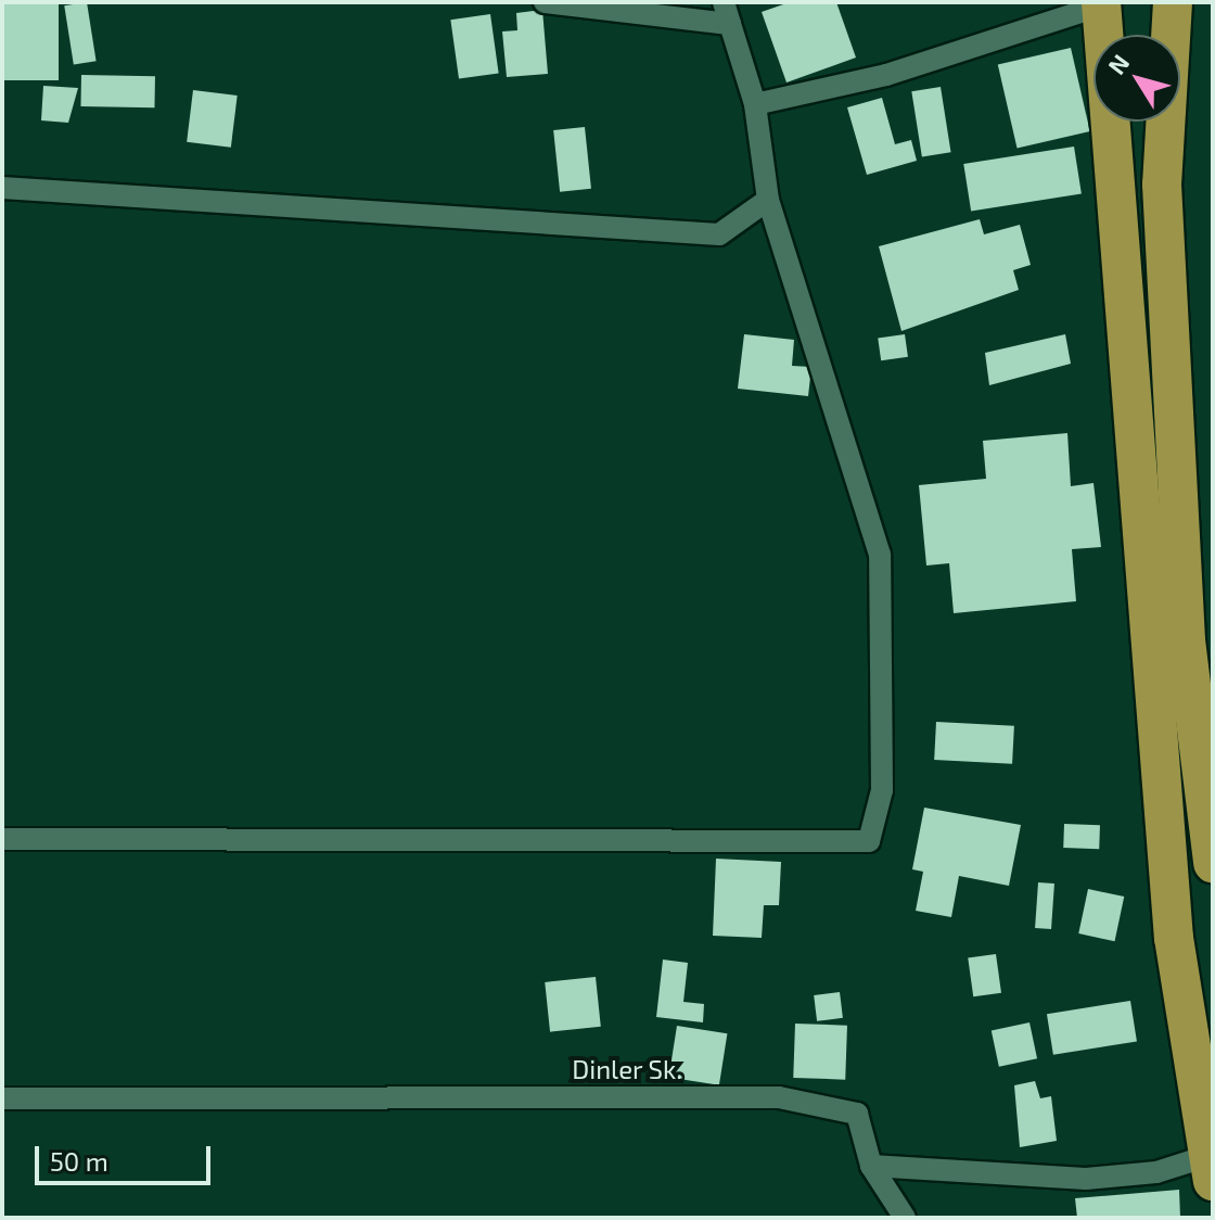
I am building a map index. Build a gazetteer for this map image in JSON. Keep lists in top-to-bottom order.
{
  "streets": {
    "street": ["Dinler Sk."]
  },
  "scale_bar": "50 m",
  "north": "top left"
}
